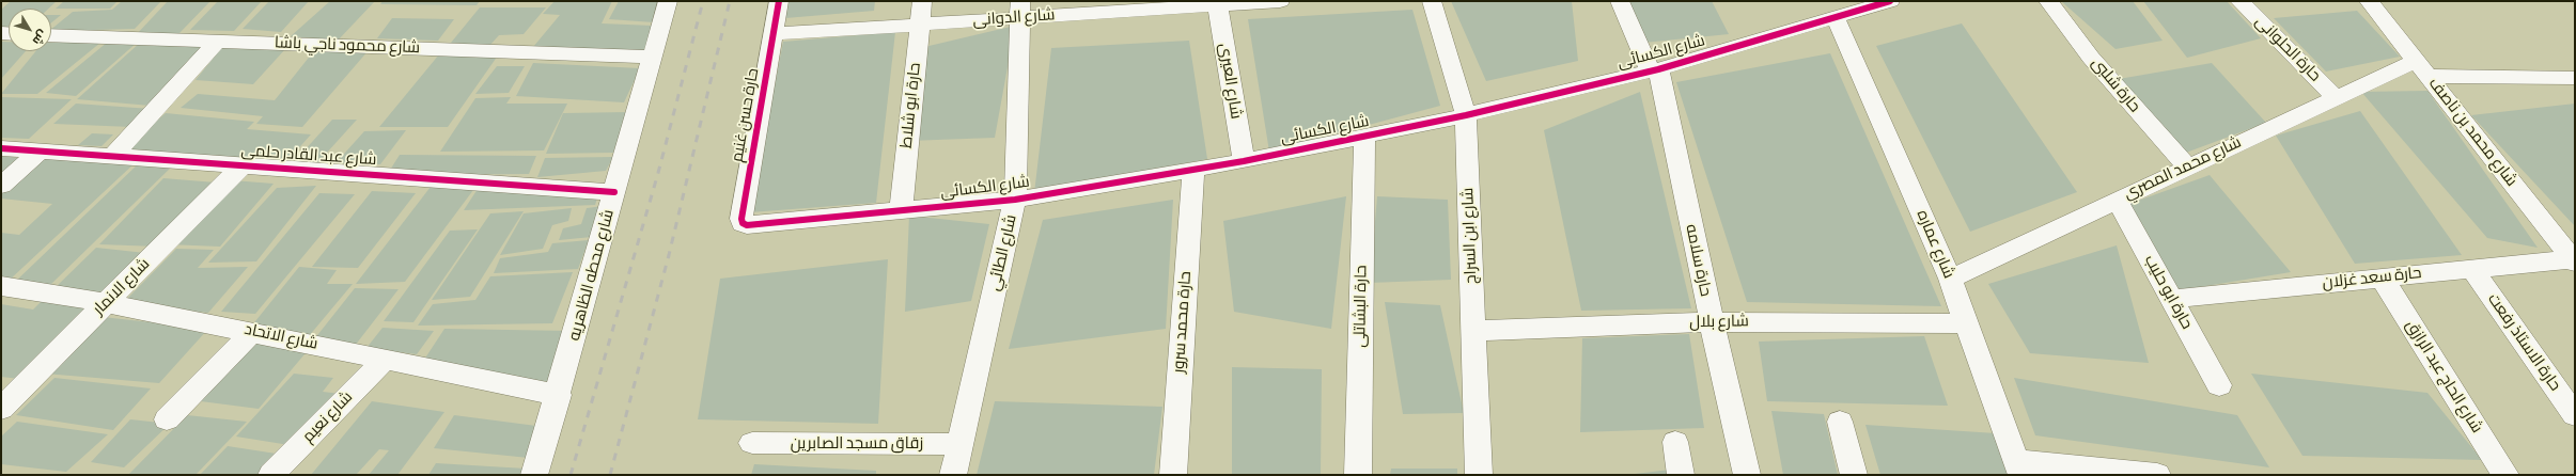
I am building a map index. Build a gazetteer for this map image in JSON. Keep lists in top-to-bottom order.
{
  "streets": {
    "street": [
      "شارع الدوانى",
      "شارع محمود ناجي باشا",
      "حارة الحلوانى",
      "شارع الكسائى",
      "شارع العيرى",
      "حارة شلبى",
      "حارة ابو شلاط",
      "حارة حسن غنيم",
      "شارع محمد بن ناصف",
      "شارع عبد القادر حلمى",
      "شارع محمد المصري",
      "شارع ابن السراج",
      "شارع عماره",
      "شارع الطائي",
      "حارة سلامه",
      "شارع محطه الظاهريه",
      "حارة سعد غزلان",
      "شارع الانمار",
      "حارة ابو حليب",
      "حارة البشاتلى",
      "حارة محمد سرور",
      "شارع بلال",
      "شارع الاتحاد",
      "حارة الاستاذ رفعت",
      "شارع الحاج عبد الرازق",
      "شارع نعيم",
      "زقاق مسجد الصابرين"
    ]
  },
  "crossings": [
    ["شارع الدوانى", "شارع العيرى"],
    ["شارع الدوانى", "حارة ابو شلاط"],
    ["شارع الدوانى", "حارة حسن غنيم"],
    ["شارع الدوانى", "شارع الطائي"],
    ["شارع محمود ناجي باشا", "شارع محطه الظاهريه"],
    ["حارة الحلوانى", "شارع محمد المصري"],
    ["شارع الكسائى", "شارع العيرى"],
    ["شارع الكسائى", "حارة ابو شلاط"],
    ["شارع الكسائى", "حارة حسن غنيم"],
    ["شارع الكسائى", "شارع ابن السراج"],
    ["شارع الكسائى", "شارع عماره"],
    ["شارع الكسائى", "شارع الطائي"],
    ["شارع الكسائى", "حارة سلامه"],
    ["شارع الكسائى", "حارة البشاتلى"],
    ["شارع الكسائى", "حارة محمد سرور"],
    ["حارة شلبى", "شارع محمد المصري"],
    ["شارع محمد بن ناصف", "شارع محمد المصري"],
    ["شارع محمد بن ناصف", "حارة سعد غزلان"],
    ["شارع عبد القادر حلمى", "شارع محطه الظاهريه"],
    ["شارع عبد القادر حلمى", "شارع الانمار"],
    ["شارع محمد المصري", "شارع عماره"],
    ["شارع محمد المصري", "حارة ابو حليب"],
    ["شارع ابن السراج", "شارع بلال"],
    ["شارع عماره", "شارع بلال"],
    ["شارع الطائي", "زقاق مسجد الصابرين"],
    ["حارة سلامه", "شارع بلال"],
    ["شارع محطه الظاهريه", "شارع الاتحاد"],
    ["حارة سعد غزلان", "حارة ابو حليب"],
    ["حارة سعد غزلان", "حارة الاستاذ رفعت"],
    ["حارة سعد غزلان", "شارع الحاج عبد الرازق"],
    ["شارع الانمار", "شارع الاتحاد"],
    ["شارع الاتحاد", "شارع نعيم"]
  ],
  "north": "bottom right"
}
